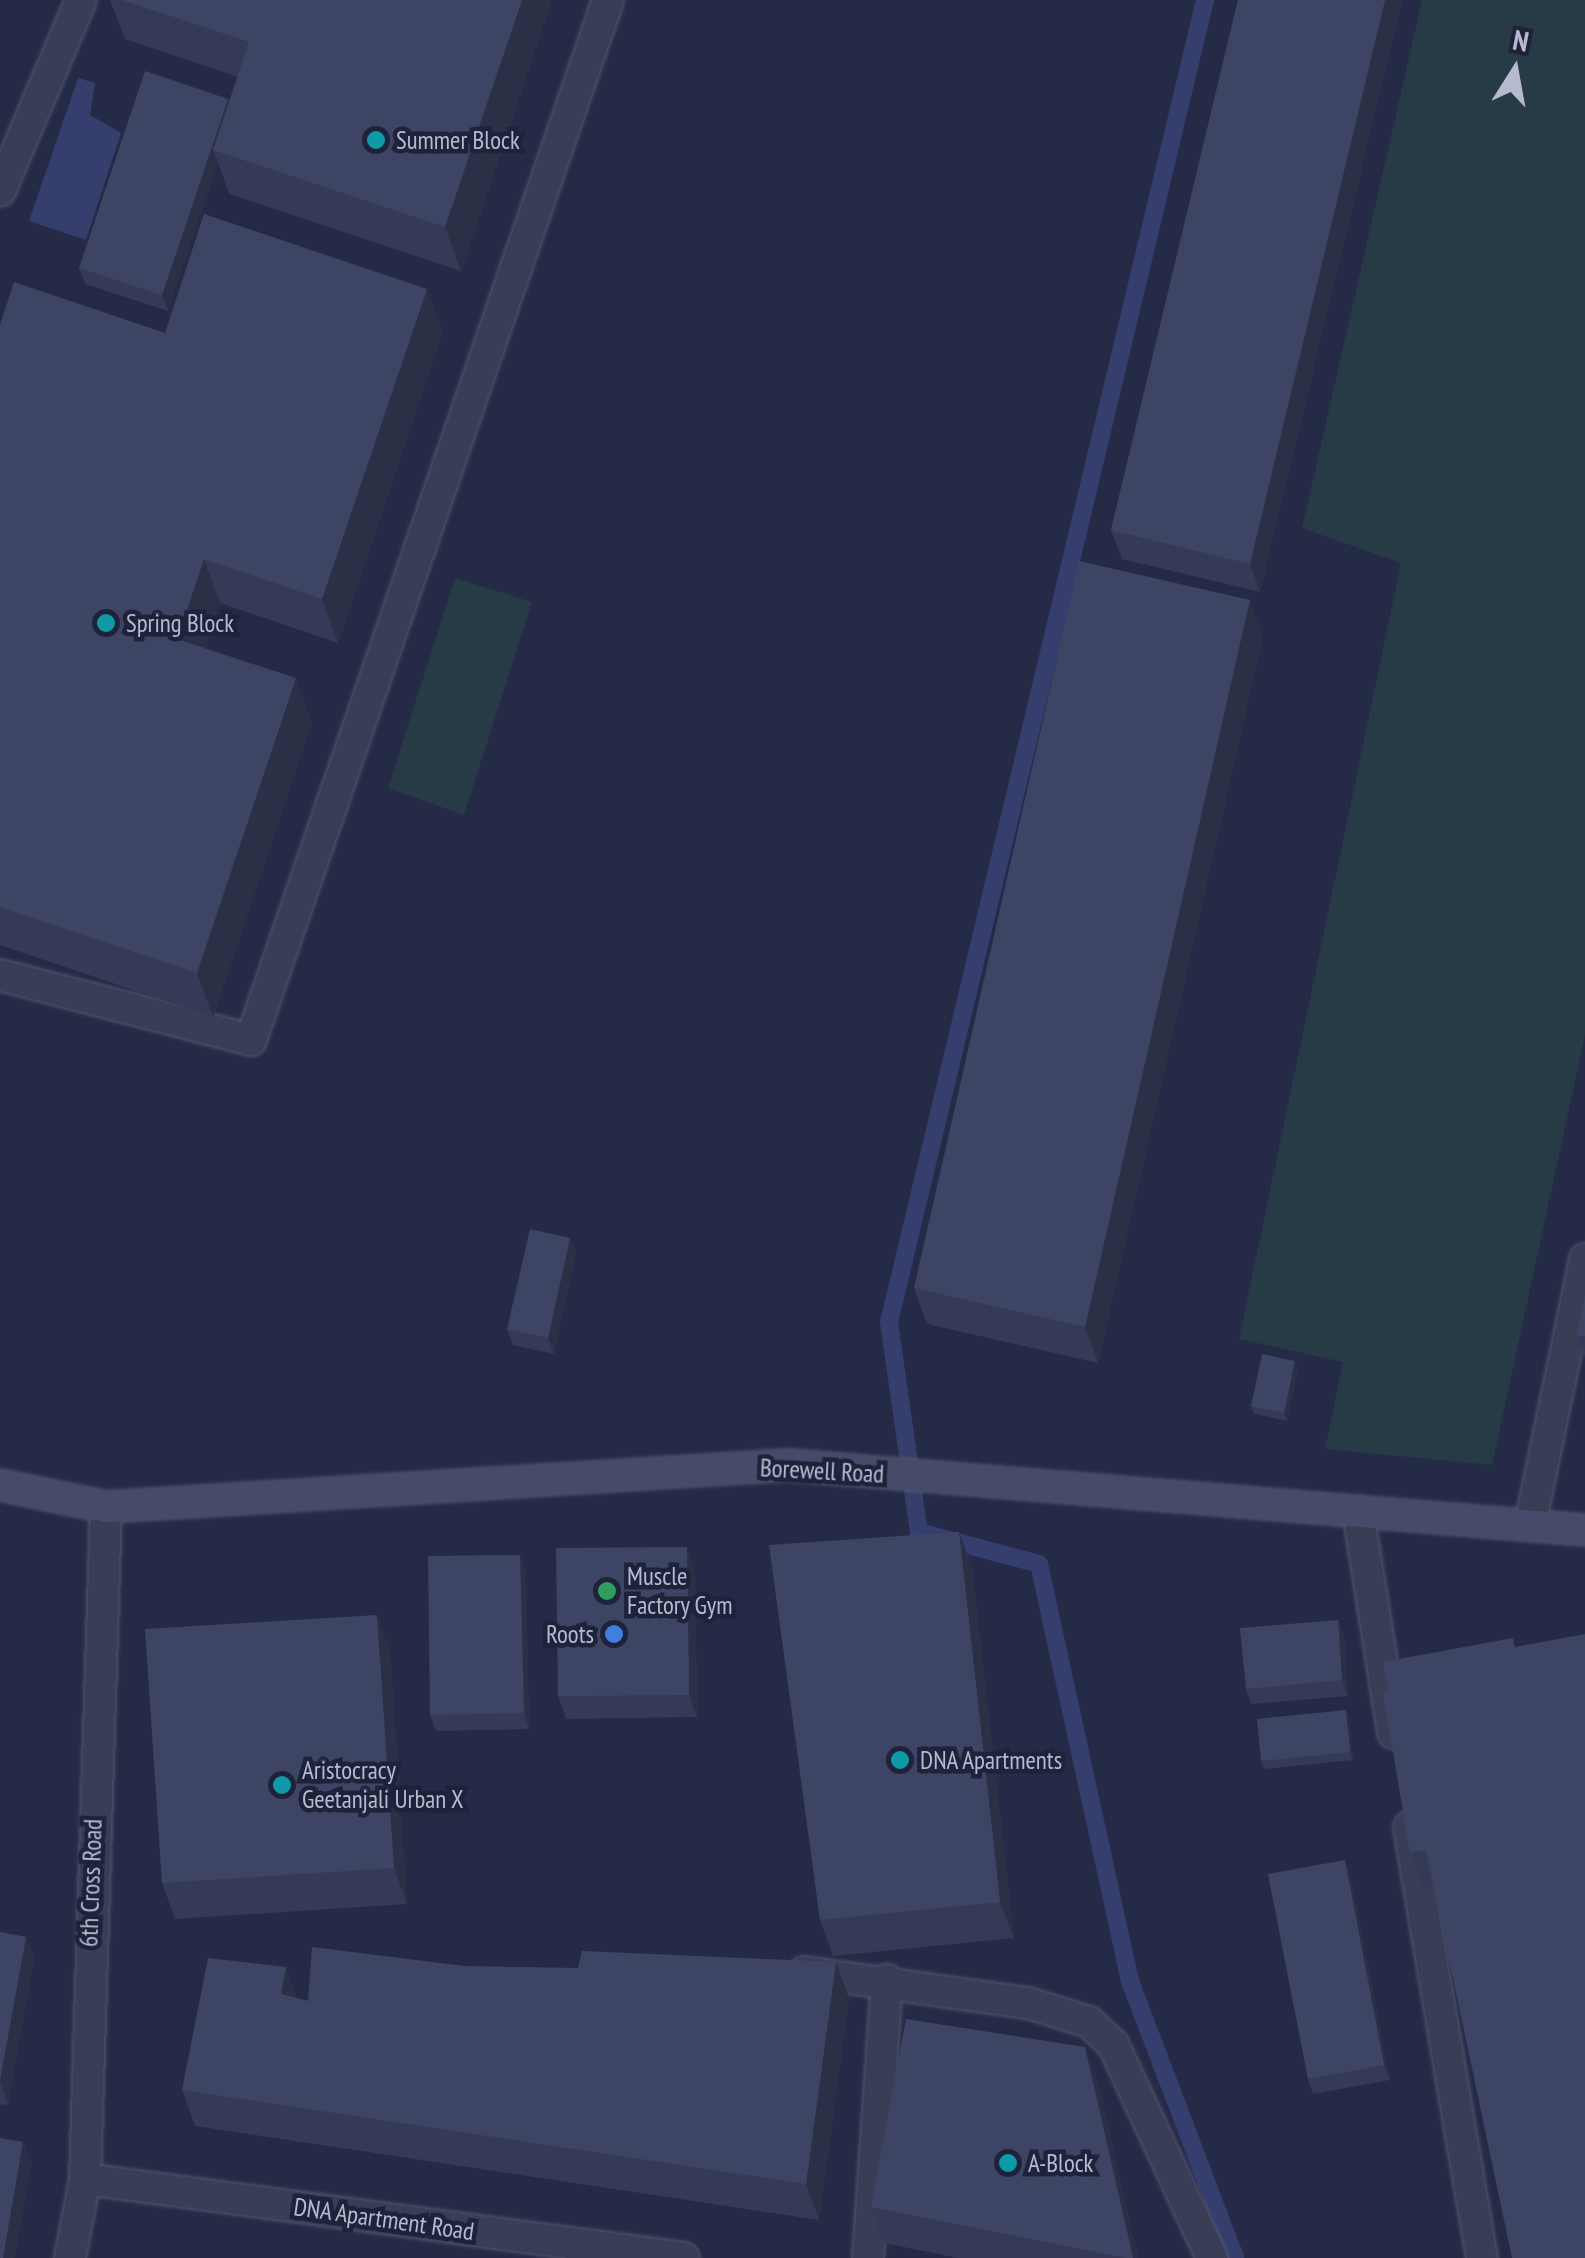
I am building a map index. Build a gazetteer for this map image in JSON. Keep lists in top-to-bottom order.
{
  "streets": {
    "street": ["Borewell Road", "6th Cross Road", "DNA Apartment Road"]
  },
  "crossings": [
    ["Borewell Road", "6th Cross Road"],
    ["6th Cross Road", "DNA Apartment Road"]
  ],
  "places": [
    "Summer Block",
    "Spring Block",
    "Muscle Factory Gym",
    "Roots",
    "DNA Apartments",
    "Aristocracy Geetanjali Urban X",
    "A-Block"
  ],
  "north": "top"
}
